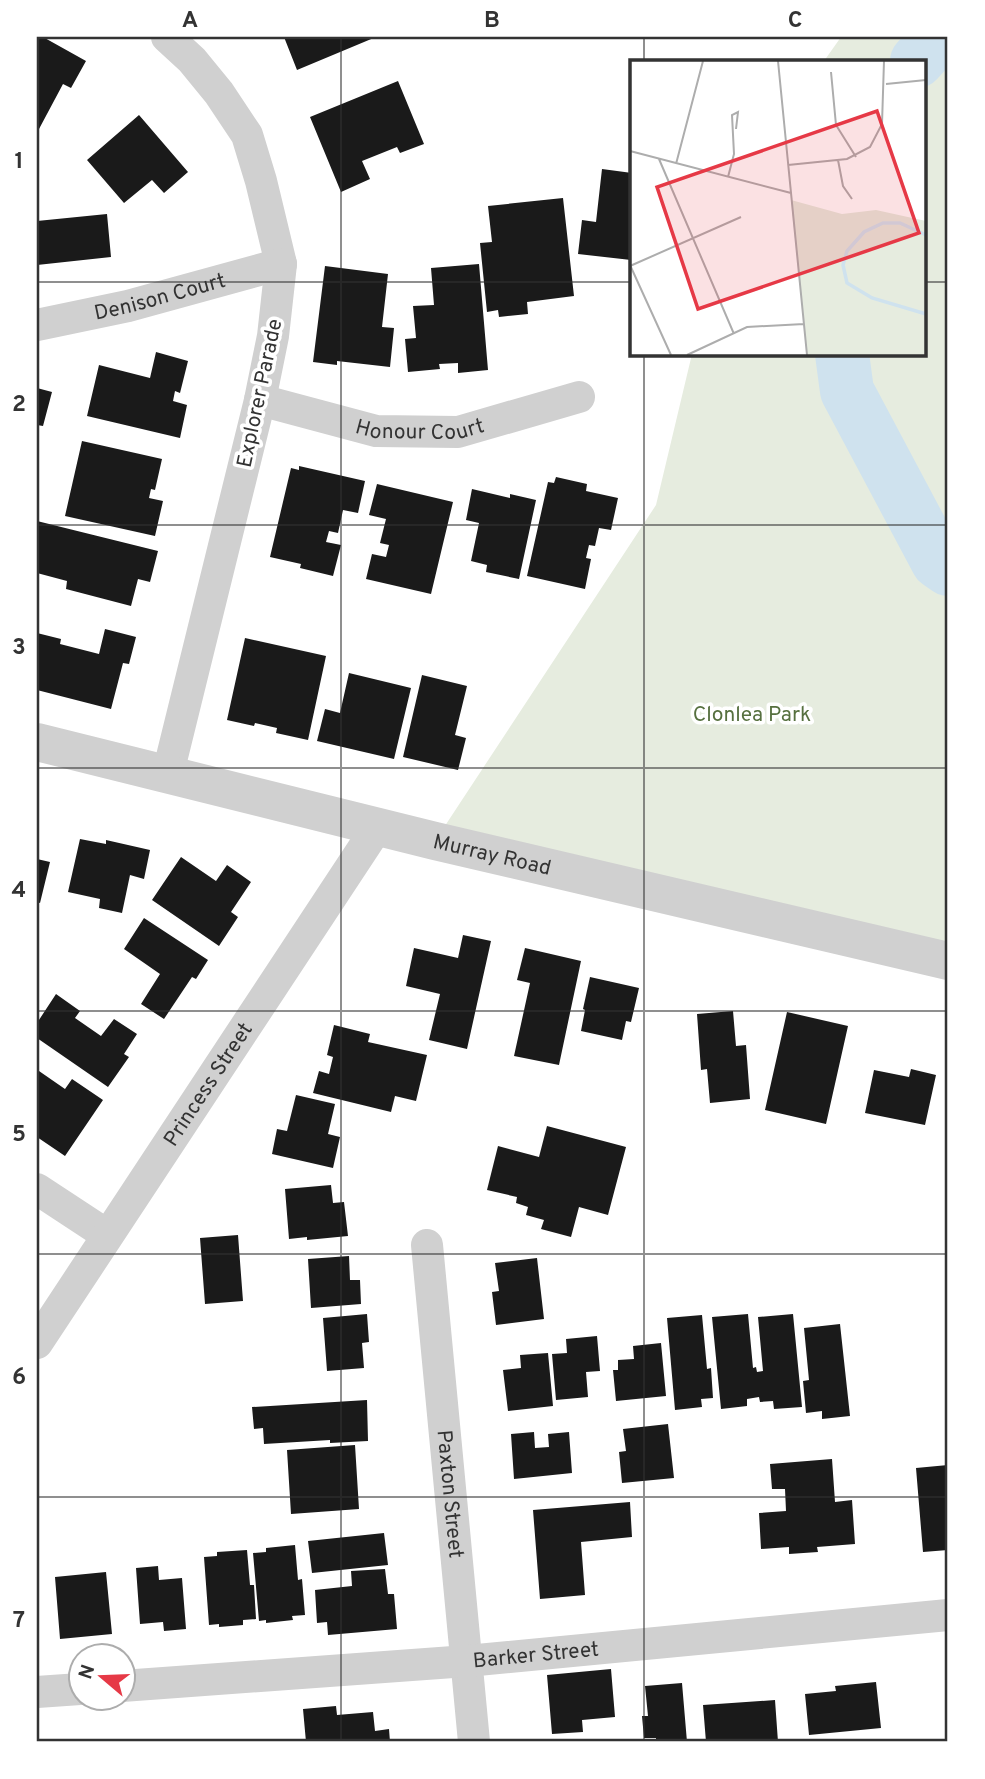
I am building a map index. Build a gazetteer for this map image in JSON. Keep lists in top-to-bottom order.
{
  "streets": {
    "street": [
      "Denison Court",
      "Explorer Parade",
      "Honour Court",
      "Murray Road",
      "Princess Street",
      "Paxton Street",
      "Barker Street"
    ]
  },
  "crossings": [
    ["Denison Court", "Explorer Parade"],
    ["Explorer Parade", "Honour Court"],
    ["Explorer Parade", "Murray Road"],
    ["Murray Road", "Princess Street"],
    ["Paxton Street", "Barker Street"]
  ],
  "parks": ["Clonlea Park"],
  "north": "left",
  "grid": {
    "columns": ["A", "B", "C"],
    "rows": [
      "1",
      "2",
      "3",
      "4",
      "5",
      "6",
      "7"
    ]
  }
}
